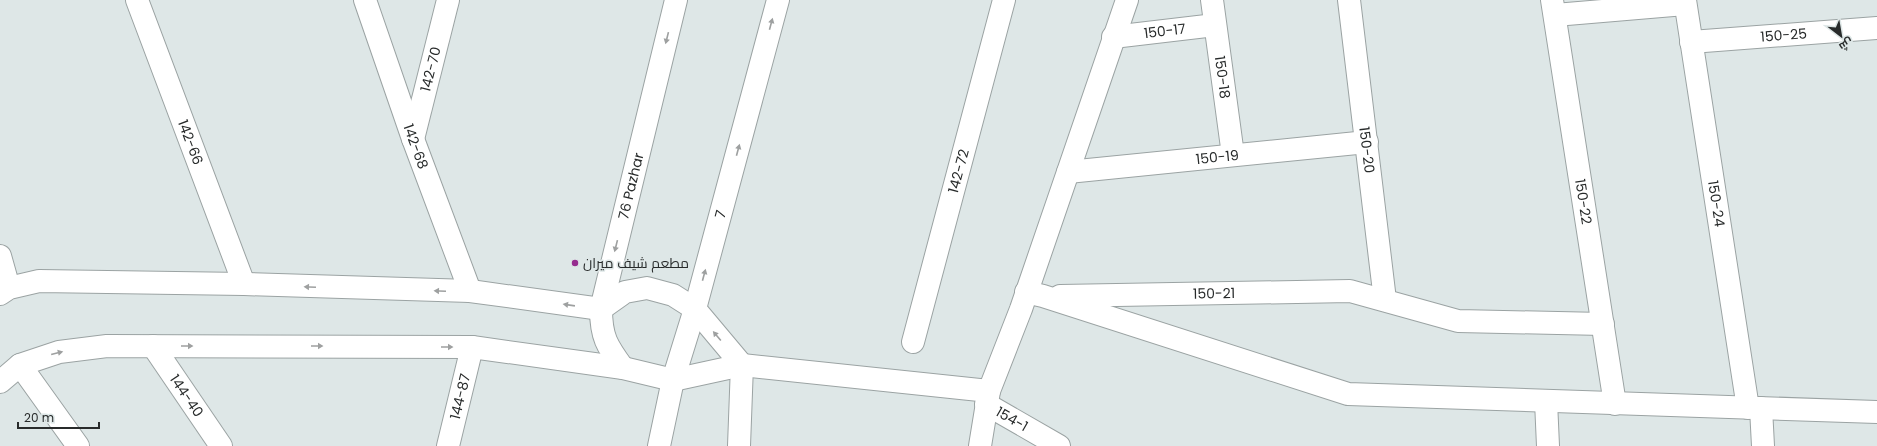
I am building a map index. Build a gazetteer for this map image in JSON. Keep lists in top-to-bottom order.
{
  "streets": {
    "street": [
      "150-17",
      "150-25",
      "142-70",
      "150-18",
      "142-66",
      "142-68",
      "150-20",
      "150-19",
      "142-72",
      "76 Pazhar",
      "150-22",
      "150-24",
      "7",
      "150-21",
      "144-40",
      "144-87",
      "154-1"
    ]
  },
  "crossings": [
    ["150-17", "150-18"],
    ["150-25", "150-24"],
    ["142-70", "142-68"],
    ["150-18", "150-19"],
    ["150-20", "150-19"],
    ["150-20", "150-21"],
    ["76 Pazhar", "7"],
    ["150-22", "150-21"]
  ],
  "one_way": ["76 Pazhar", "7"],
  "places": ["مطعم شيف ميران"],
  "scale_bar": "20 m",
  "north": "bottom right"
}
